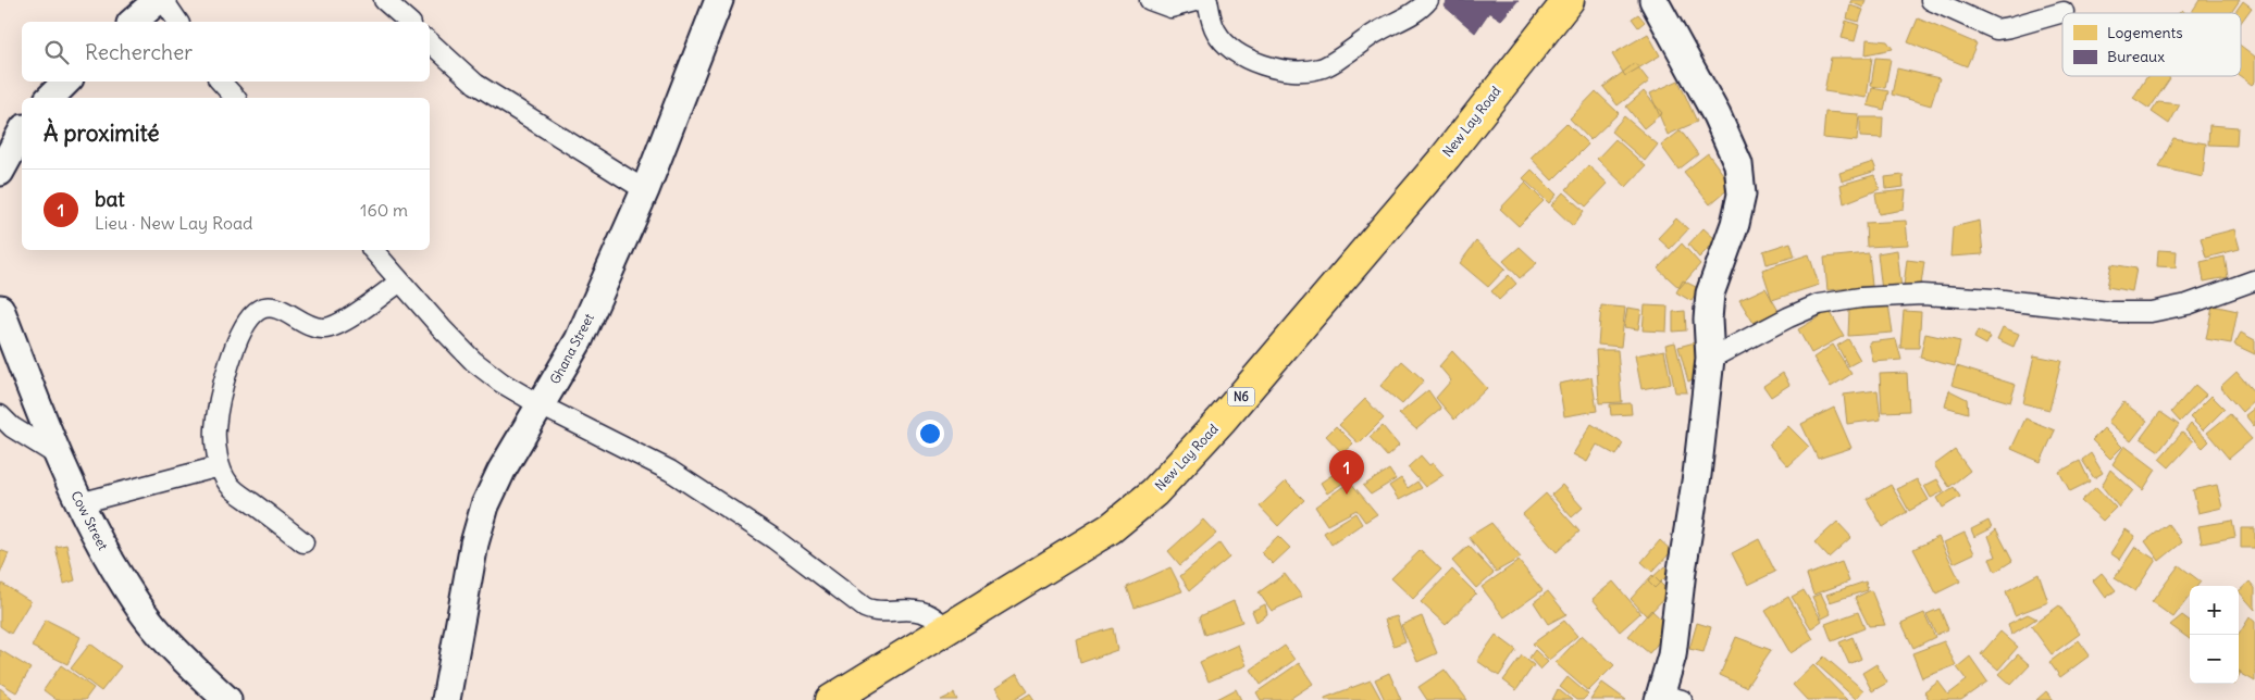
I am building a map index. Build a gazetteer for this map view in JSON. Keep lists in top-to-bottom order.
{
  "streets": {
    "highway": ["New Lay Road", "N6"],
    "street": ["Ghana Street", "Cow Street"]
  },
  "legend": ["Logements", "Bureaux"],
  "page": {
    "search": "Rechercher",
    "heading": "À proximité",
    "list": [
      {
        "mark": "1",
        "name": "bat",
        "note": "Lieu · New Lay Road",
        "value": "160 m"
      }
    ],
    "pins": "1",
    "map_buttons": ["+", "−"]
  }
}
